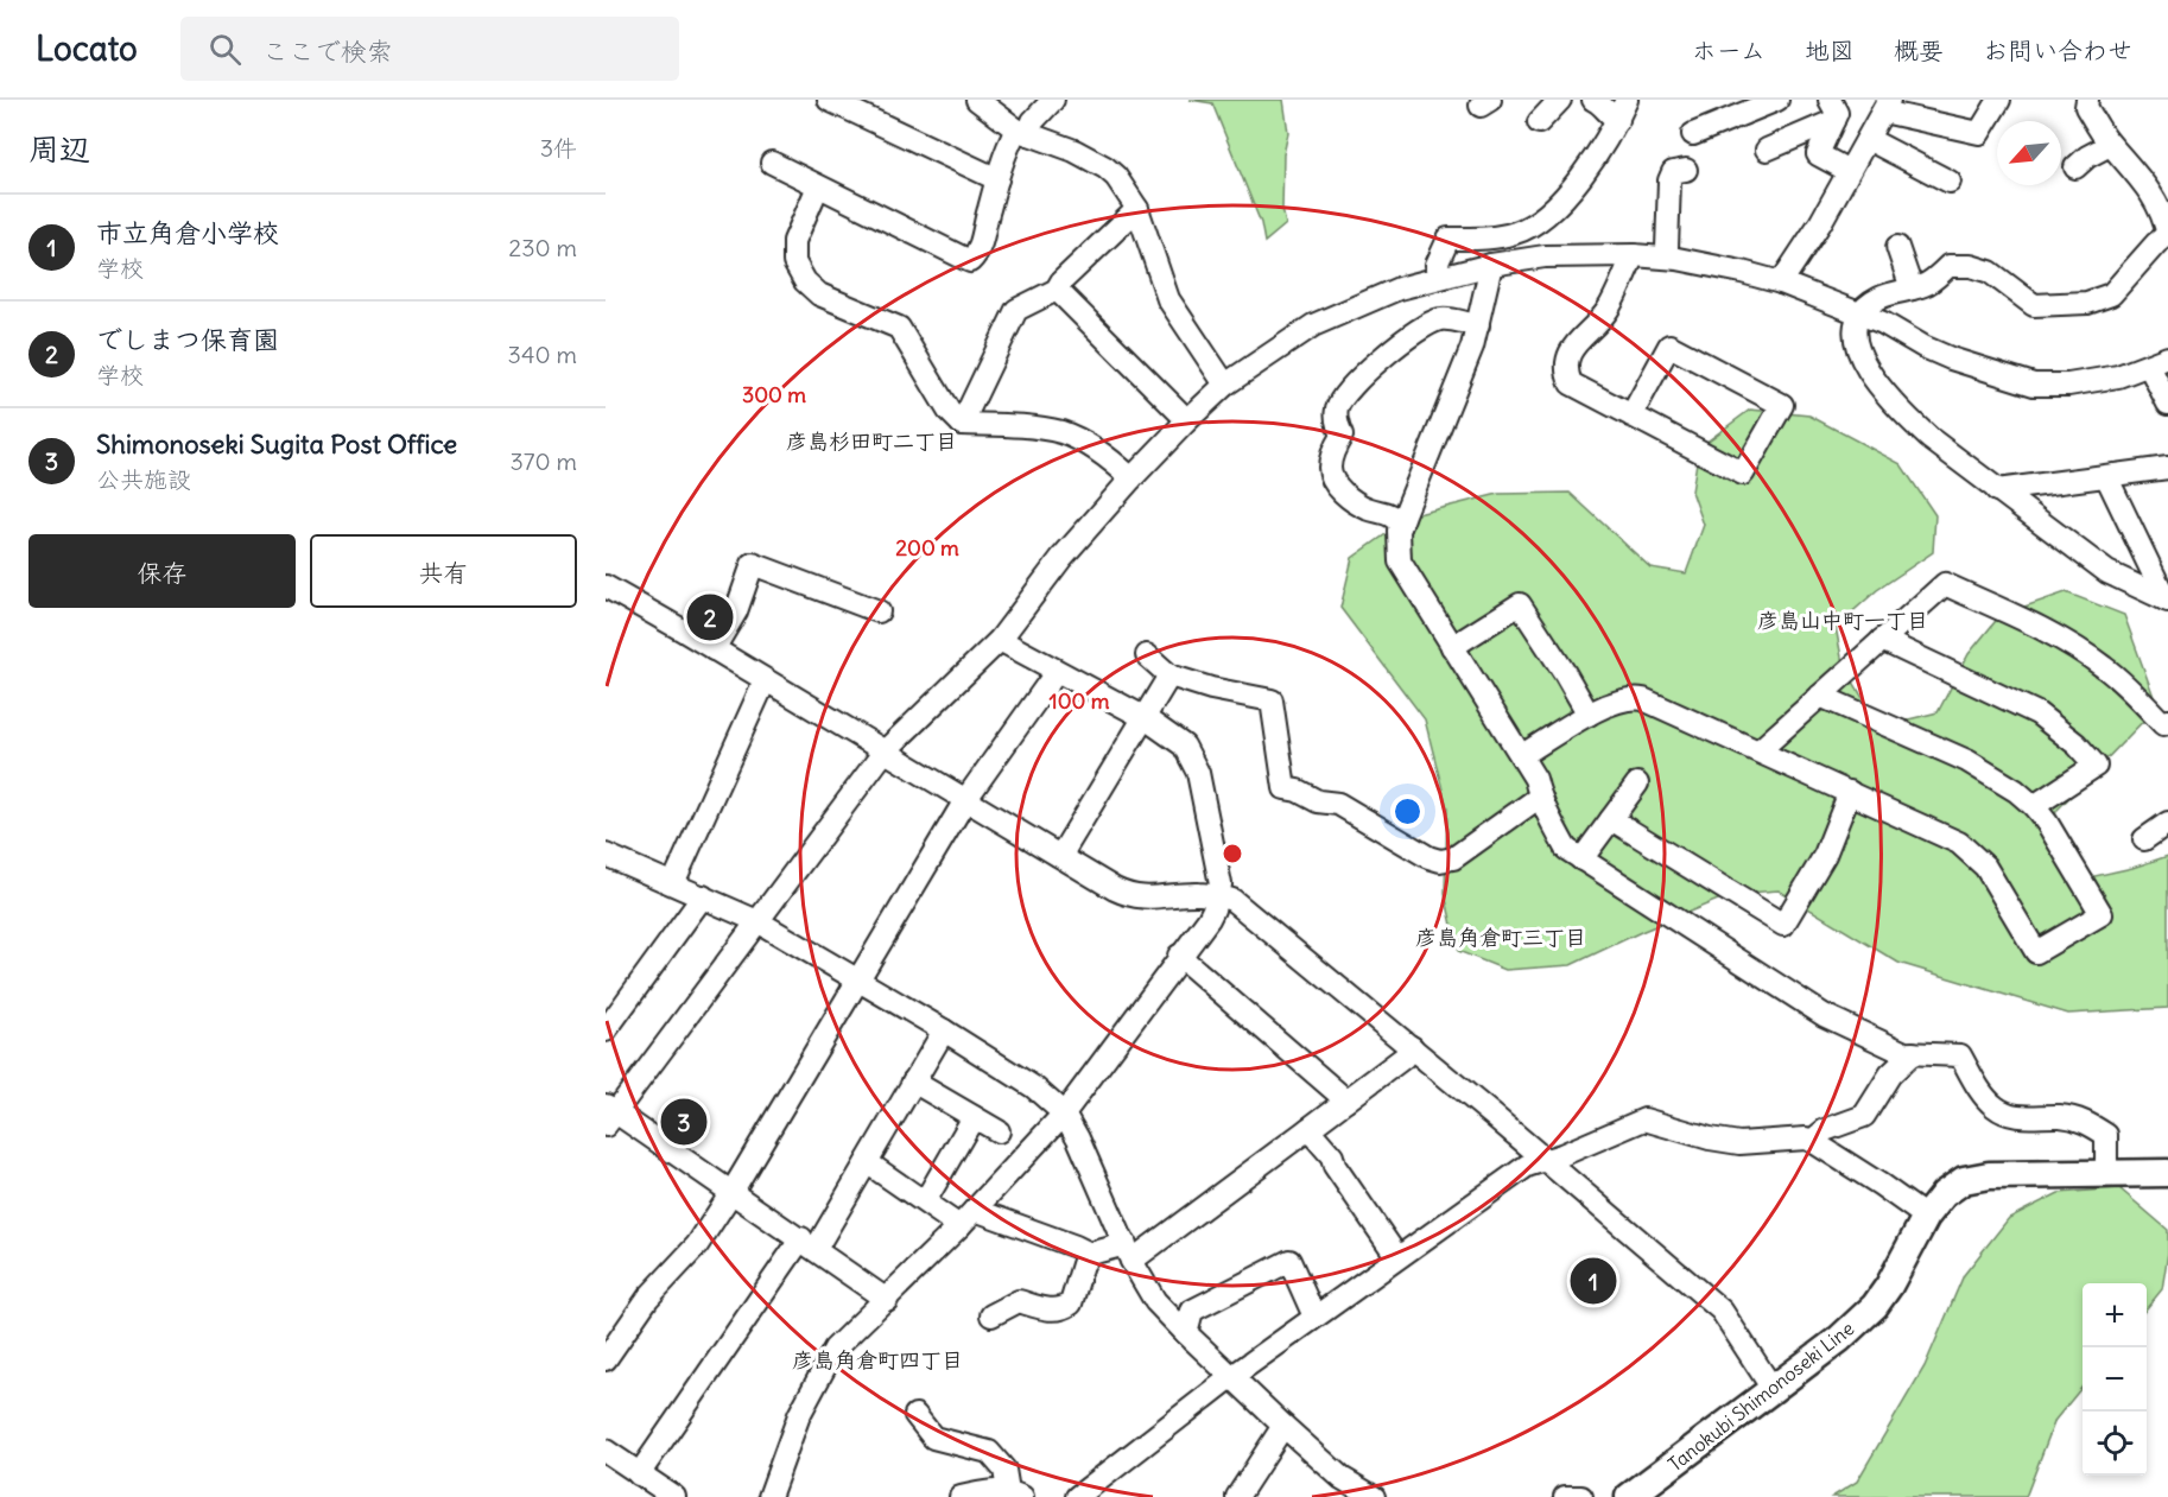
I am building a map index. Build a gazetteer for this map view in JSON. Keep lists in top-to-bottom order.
{
  "streets": {
    "main road": ["Tanokubi Shimonoseki Line"]
  },
  "districts": [
    "彦島杉田町二丁目",
    "彦島山中町一丁目",
    "彦島角倉町三丁目",
    "彦島角倉町四丁目"
  ],
  "north": "bottom left",
  "page": {
    "header": "Locato",
    "search": "ここで検索",
    "nav": [
      "ホーム",
      "地図",
      "概要",
      "お問い合わせ"
    ],
    "heading": ["周辺", "3件"],
    "list": [
      {
        "mark": "1",
        "name": "市立角倉小学校",
        "note": "学校",
        "value": "230 m"
      },
      {
        "mark": "2",
        "name": "でしまつ保育園",
        "note": "学校",
        "value": "340 m"
      },
      {
        "mark": "3",
        "name": "Shimonoseki Sugita Post Office",
        "note": "公共施設",
        "value": "370 m"
      }
    ],
    "buttons": ["保存", "共有"],
    "pins": ["2", "3", "1"],
    "map_buttons": ["+", "−"]
  },
  "rings": ["300 m", "200 m", "100 m"]
}
